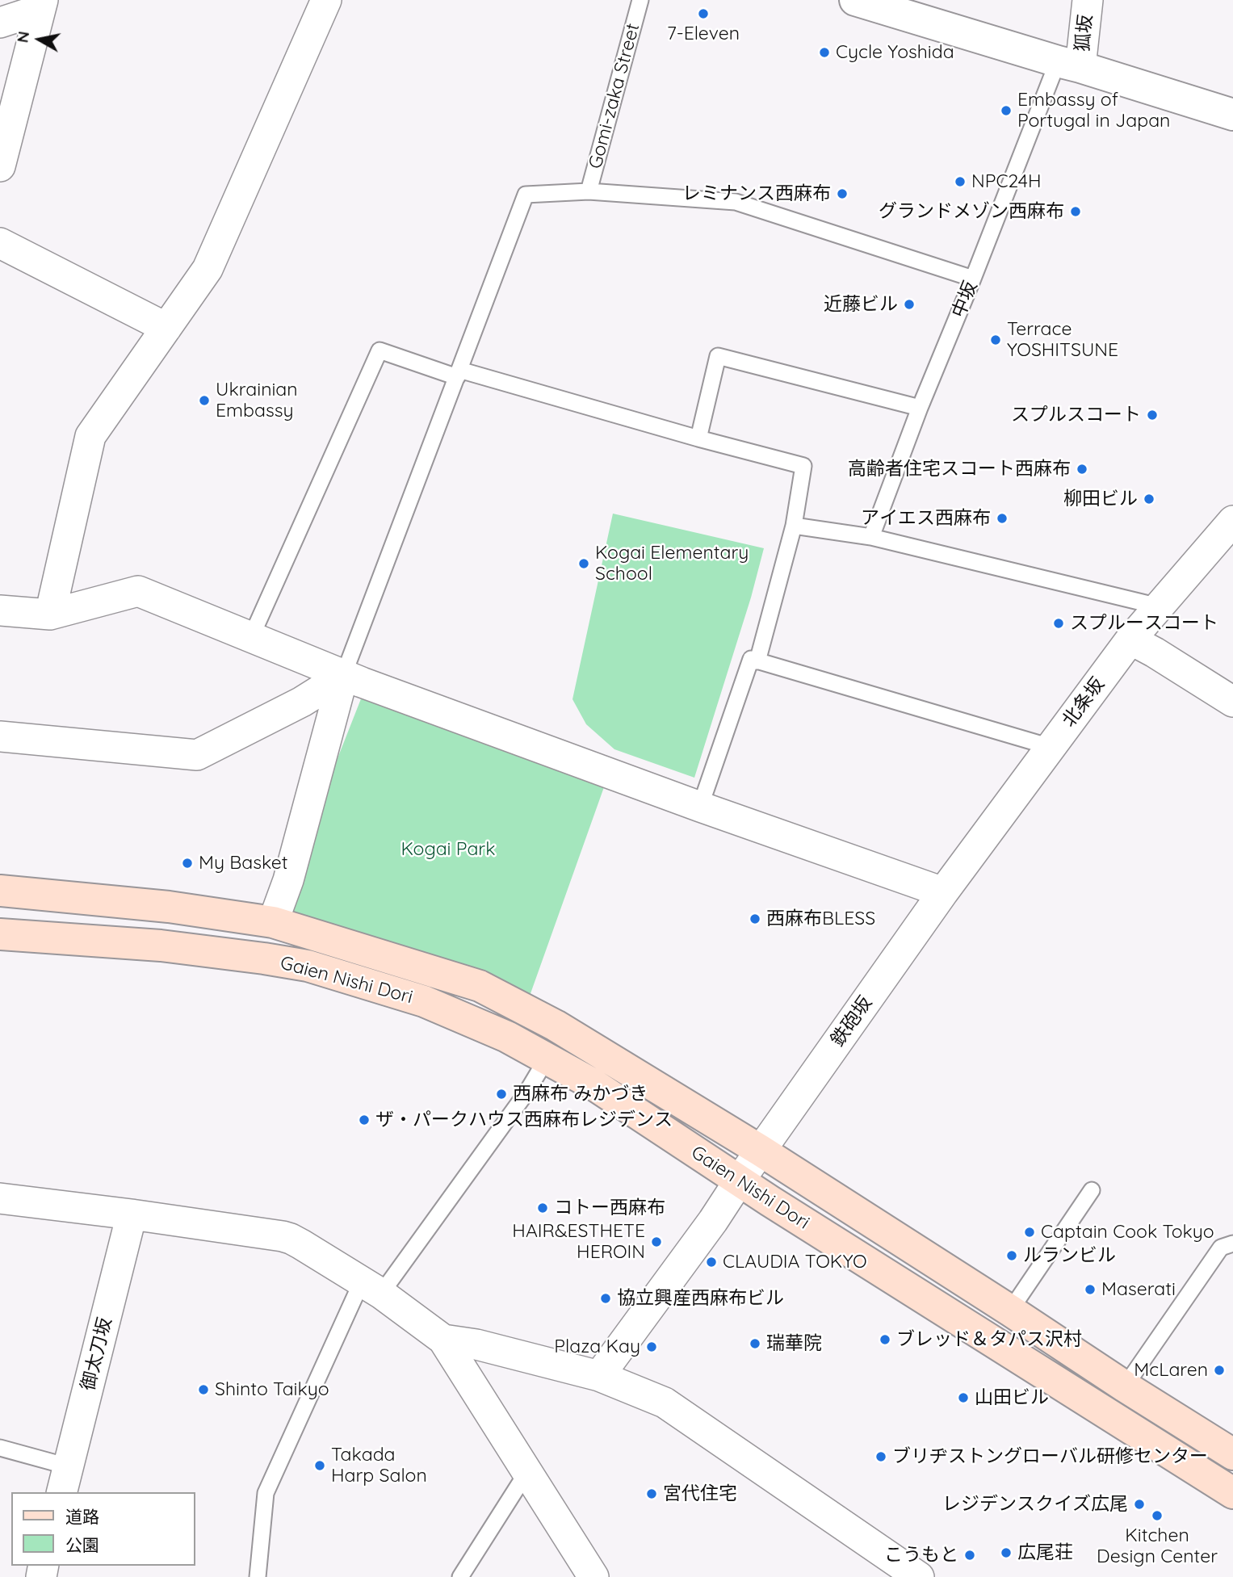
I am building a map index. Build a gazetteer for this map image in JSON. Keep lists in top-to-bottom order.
{
  "streets": {
    "main road": ["Gaien Nishi Dori"],
    "street": [
      "狐坂",
      "北条坂",
      "鉄砲坂",
      "御太刀坂"
    ],
    "lane": ["Gomi-zaka Street", "中坂"]
  },
  "crossings": [
    ["狐坂", "中坂"],
    ["北条坂", "鉄砲坂"],
    ["Gaien Nishi Dori", "鉄砲坂"]
  ],
  "parks": ["Kogai Park"],
  "places": [
    "7-Eleven",
    "Cycle Yoshida",
    "Embassy of Portugal in Japan",
    "NPC24H",
    "レミナンス西麻布",
    "グランドメゾン西麻布",
    "近藤ビル",
    "Terrace YOSHITSUNE",
    "Ukrainian Embassy",
    "スプルスコート",
    "高齢者住宅スコート西麻布",
    "柳田ビル",
    "アイエス西麻布",
    "Kogai Elementary School",
    "スプルースコート",
    "My Basket",
    "西麻布BLESS",
    "西麻布 みかづき",
    "ザ・パークハウス西麻布レジデンス",
    "コトー西麻布",
    "Captain Cook Tokyo",
    "HAIR&ESTHETE HEROIN",
    "ルランビル",
    "CLAUDIA TOKYO",
    "Maserati",
    "協立興産西麻布ビル",
    "ブレッド＆タパス沢村",
    "瑞華院",
    "Plaza Kay",
    "McLaren",
    "Shinto Taikyo",
    "山田ビル",
    "ブリヂストングローバル研修センター",
    "Takada Harp Salon",
    "宮代住宅",
    "レジデンスクイズ広尾",
    "Kitchen Design Center",
    "広尾荘",
    "こうもと"
  ],
  "legend": ["道路", "公園"],
  "north": "left"
}
